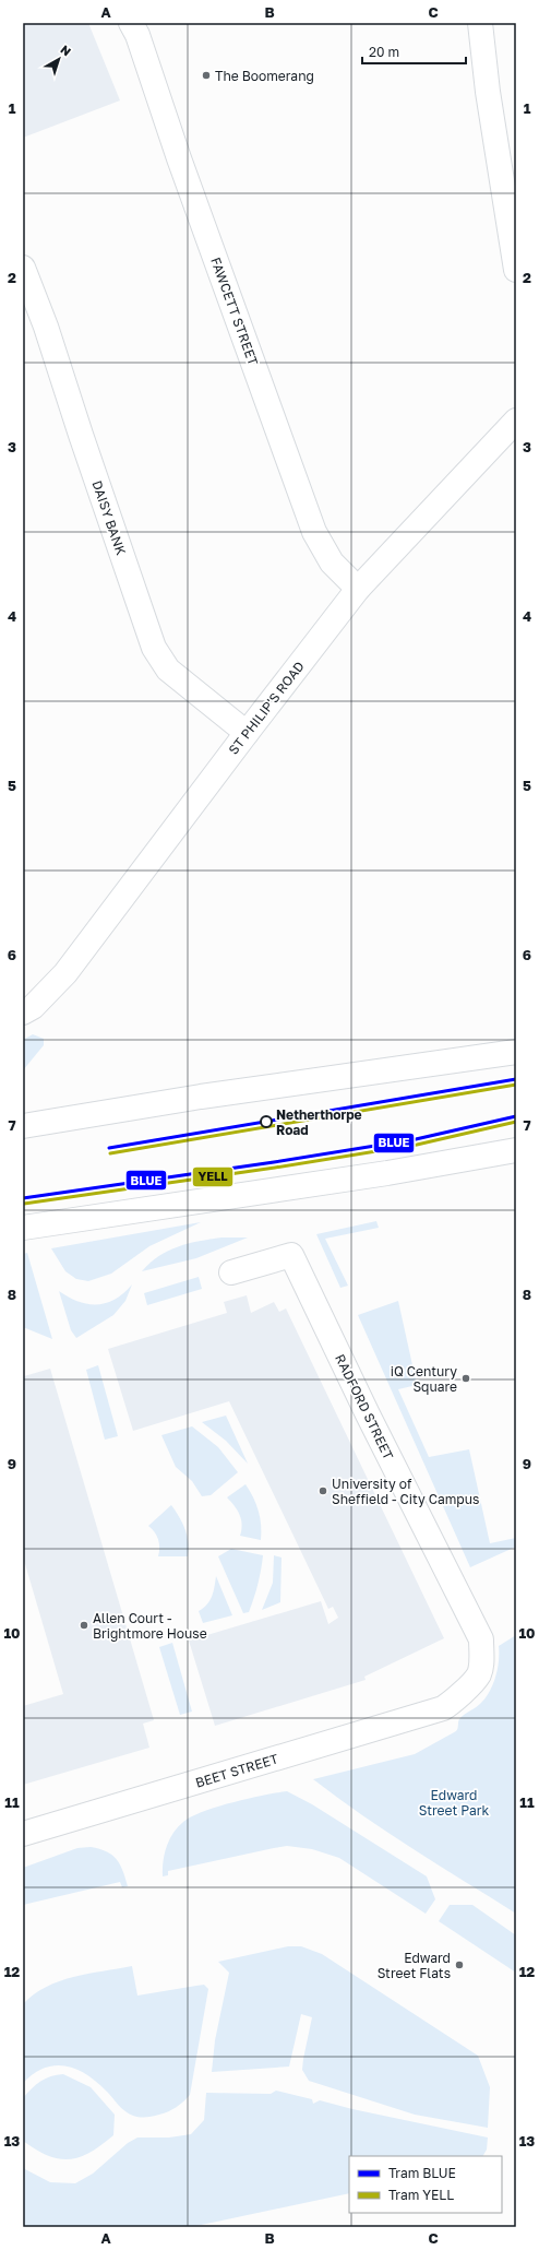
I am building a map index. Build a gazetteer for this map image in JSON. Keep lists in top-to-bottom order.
{
  "streets": {
    "main road": [
      "FAWCETT STREET",
      "DAISY BANK",
      "ST PHILIP'S ROAD",
      "RADFORD STREET",
      "BEET STREET"
    ]
  },
  "crossings": [
    ["FAWCETT STREET", "ST PHILIP'S ROAD"],
    ["DAISY BANK", "ST PHILIP'S ROAD"],
    ["RADFORD STREET", "BEET STREET"]
  ],
  "parks": ["Edward Street Park"],
  "places": [
    "The Boomerang",
    "Netherthorpe Road",
    "iQ Century Square",
    "University of Sheffield - City Campus",
    "Allen Court - Brightmore House",
    "Edward Street Flats"
  ],
  "lines": ["tram line BLUE", "tram line YELL"],
  "legend": ["Tram BLUE", "Tram YELL"],
  "scale_bar": "20 m",
  "north": "top right",
  "grid": {
    "columns": ["A", "B", "C"],
    "rows": [
      "1",
      "2",
      "3",
      "4",
      "5",
      "6",
      "7",
      "8",
      "9",
      "10",
      "11",
      "12",
      "13"
    ]
  }
}
